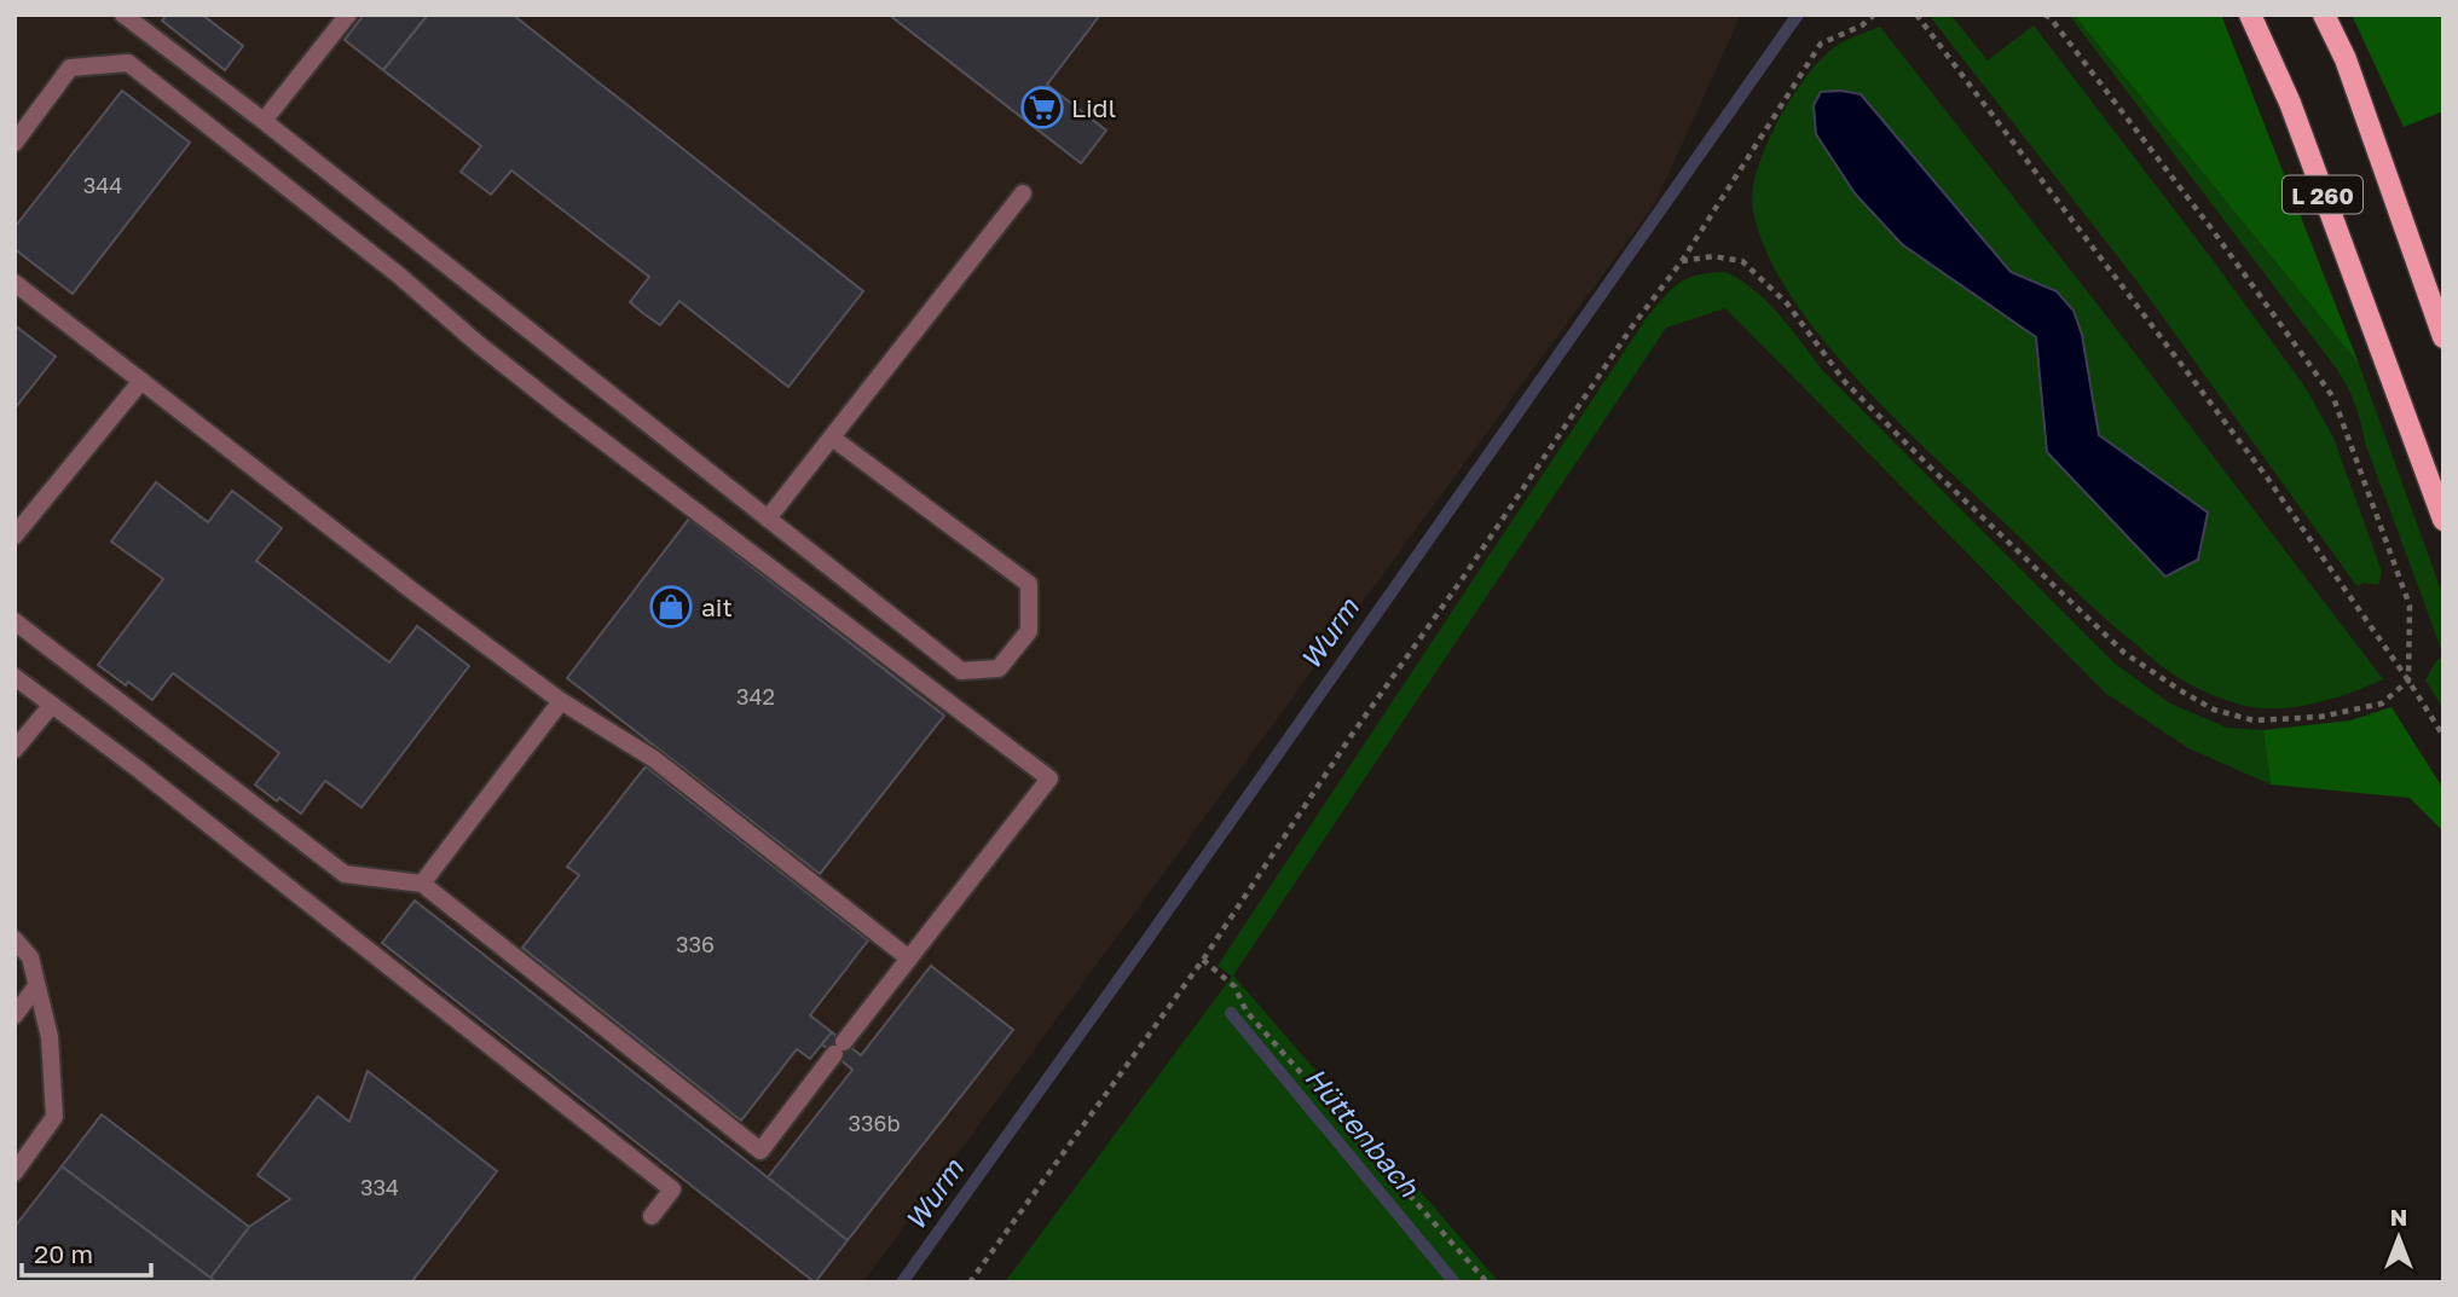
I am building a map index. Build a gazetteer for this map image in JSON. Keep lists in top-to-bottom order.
{
  "streets": {
    "main road": ["L 260"]
  },
  "water": ["Wurm", "Hüttenbach"],
  "places": {
    "supermarket": ["Lidl"],
    "shop": ["ait"]
  },
  "house_numbers": [
    "344",
    "342",
    "336",
    "336b",
    "334"
  ],
  "scale_bar": "20 m",
  "north": "top"
}
